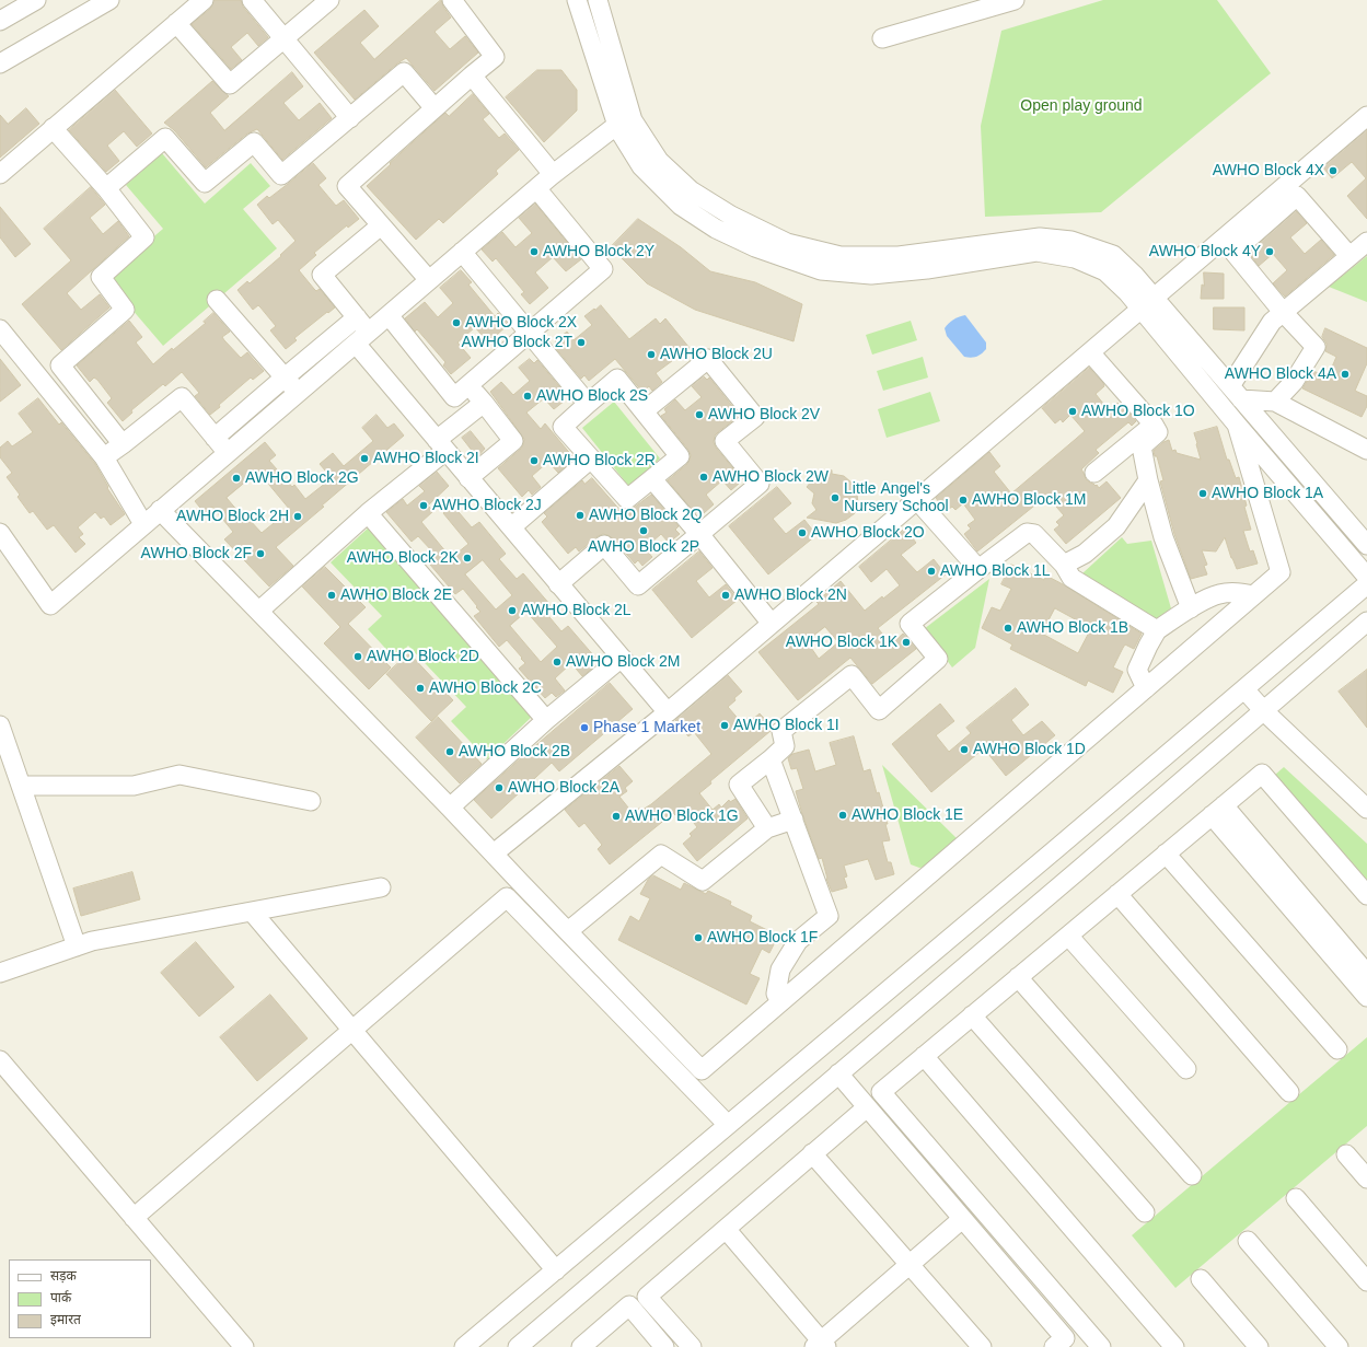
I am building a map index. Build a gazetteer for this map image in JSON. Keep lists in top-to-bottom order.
{
  "parks": ["Open play ground"],
  "places": [
    "AWHO Block 4X",
    "AWHO Block 2Y",
    "AWHO Block 4Y",
    "AWHO Block 2X",
    "AWHO Block 2T",
    "AWHO Block 2U",
    "AWHO Block 4A",
    "AWHO Block 2S",
    "AWHO Block 1O",
    "AWHO Block 2V",
    "AWHO Block 2I",
    "AWHO Block 2R",
    "AWHO Block 2W",
    "AWHO Block 2G",
    "AWHO Block 1A",
    "Little Angel's Nursery School",
    "AWHO Block 1M",
    "AWHO Block 2J",
    "AWHO Block 2Q",
    "AWHO Block 2H",
    "AWHO Block 2P",
    "AWHO Block 2O",
    "AWHO Block 2F",
    "AWHO Block 2K",
    "AWHO Block 1L",
    "AWHO Block 2E",
    "AWHO Block 2N",
    "AWHO Block 2L",
    "AWHO Block 1B",
    "AWHO Block 1K",
    "AWHO Block 2D",
    "AWHO Block 2M",
    "AWHO Block 2C",
    "AWHO Block 1I",
    "Phase 1 Market",
    "AWHO Block 1D",
    "AWHO Block 2B",
    "AWHO Block 2A",
    "AWHO Block 1E",
    "AWHO Block 1G",
    "AWHO Block 1F"
  ],
  "legend": ["सड़क", "पार्क", "इमारत"]
}
